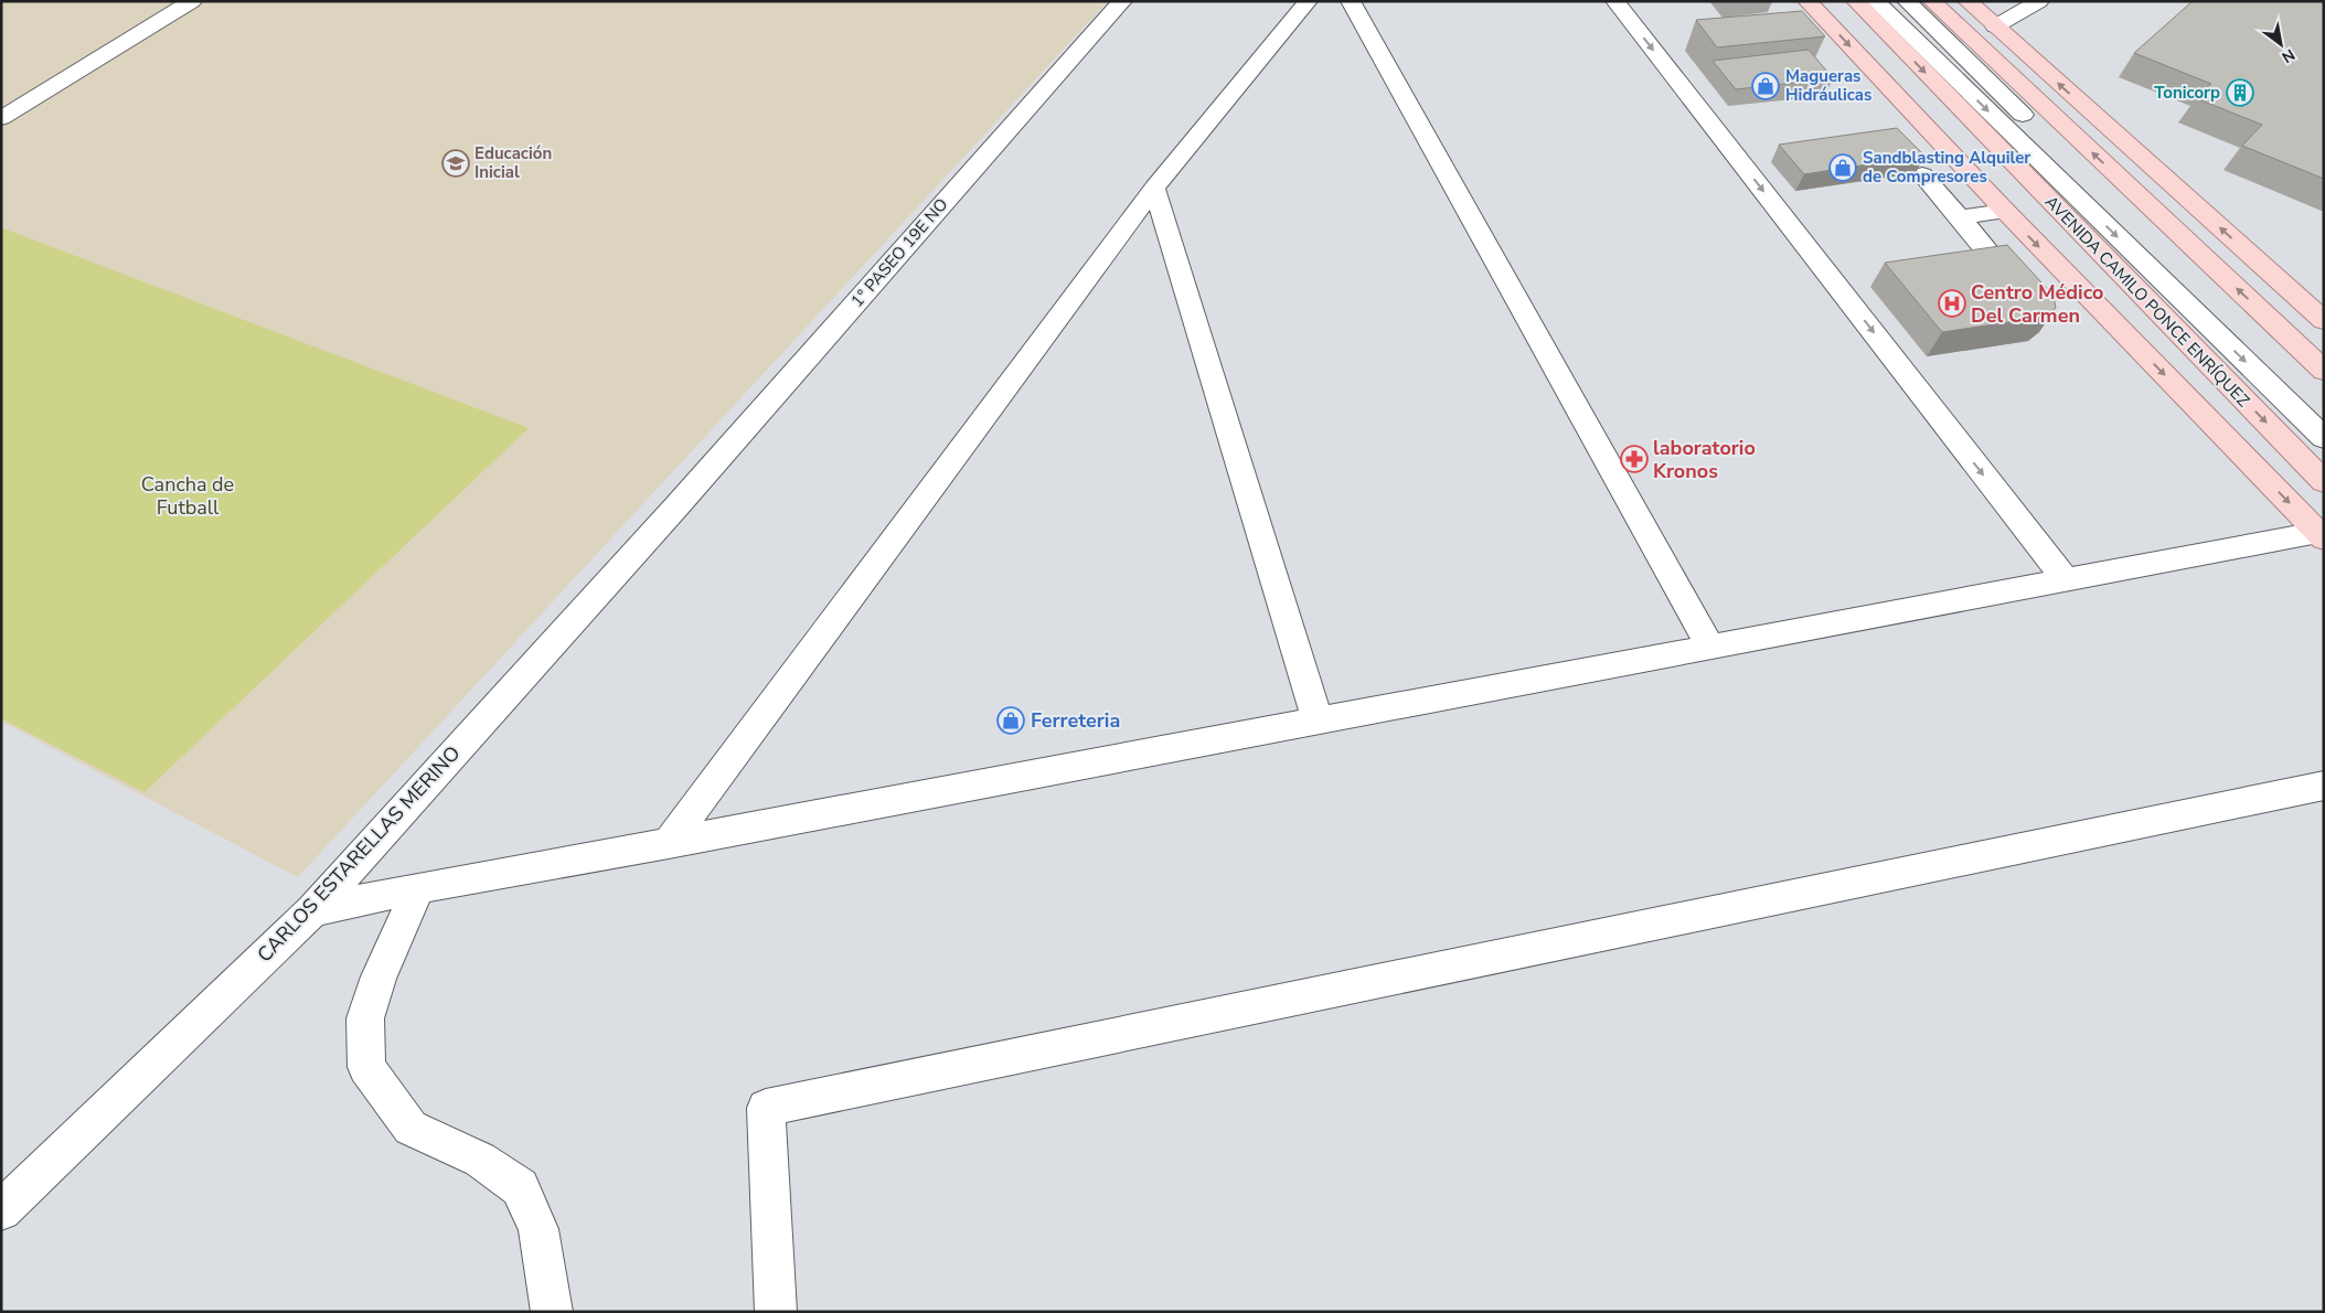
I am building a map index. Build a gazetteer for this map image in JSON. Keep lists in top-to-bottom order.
{
  "streets": {
    "main road": ["AVENIDA CAMILO PONCE ENRÍQUEZ"],
    "street": ["1° PASEO 19E NO", "CARLOS ESTARELLAS MERINO"]
  },
  "crossings": [
    ["1° PASEO 19E NO", "CARLOS ESTARELLAS MERINO"]
  ],
  "parks": ["Cancha de Futball"],
  "places": {
    "shop": ["Magueras Hidráulicas", "Sandblasting Alquiler de Compresores", "Ferreteria"],
    "building": ["Tonicorp"],
    "school or university": ["Educación Inicial"],
    "hospital": ["Centro Médico Del Carmen"],
    "pharmacy": ["laboratorio Kronos"]
  },
  "north": "bottom right"
}
